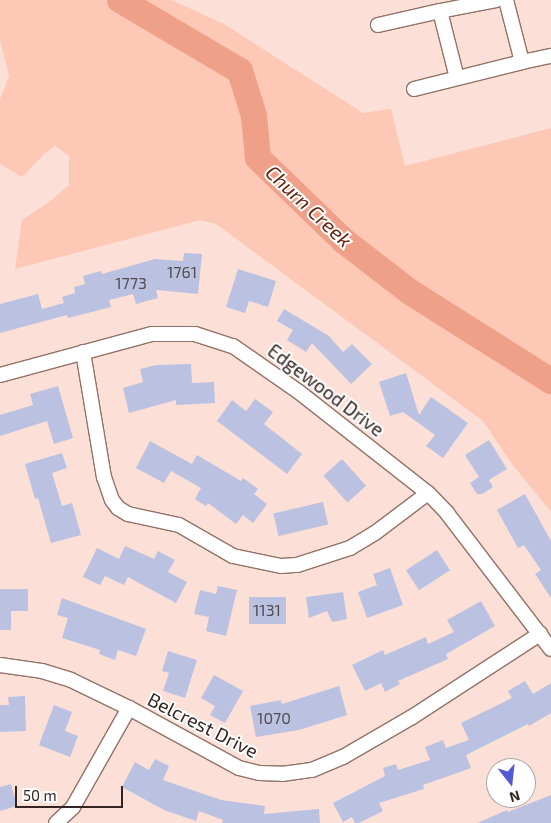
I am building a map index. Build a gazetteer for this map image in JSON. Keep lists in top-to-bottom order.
{
  "streets": {
    "street": ["Edgewood Drive", "Belcrest Drive"]
  },
  "crossings": [
    ["Edgewood Drive", "Belcrest Drive"]
  ],
  "water": ["Churn Creek"],
  "house_numbers": [
    "1761",
    "1773",
    "1131",
    "1070"
  ],
  "scale_bar": "50 m",
  "north": "bottom"
}
